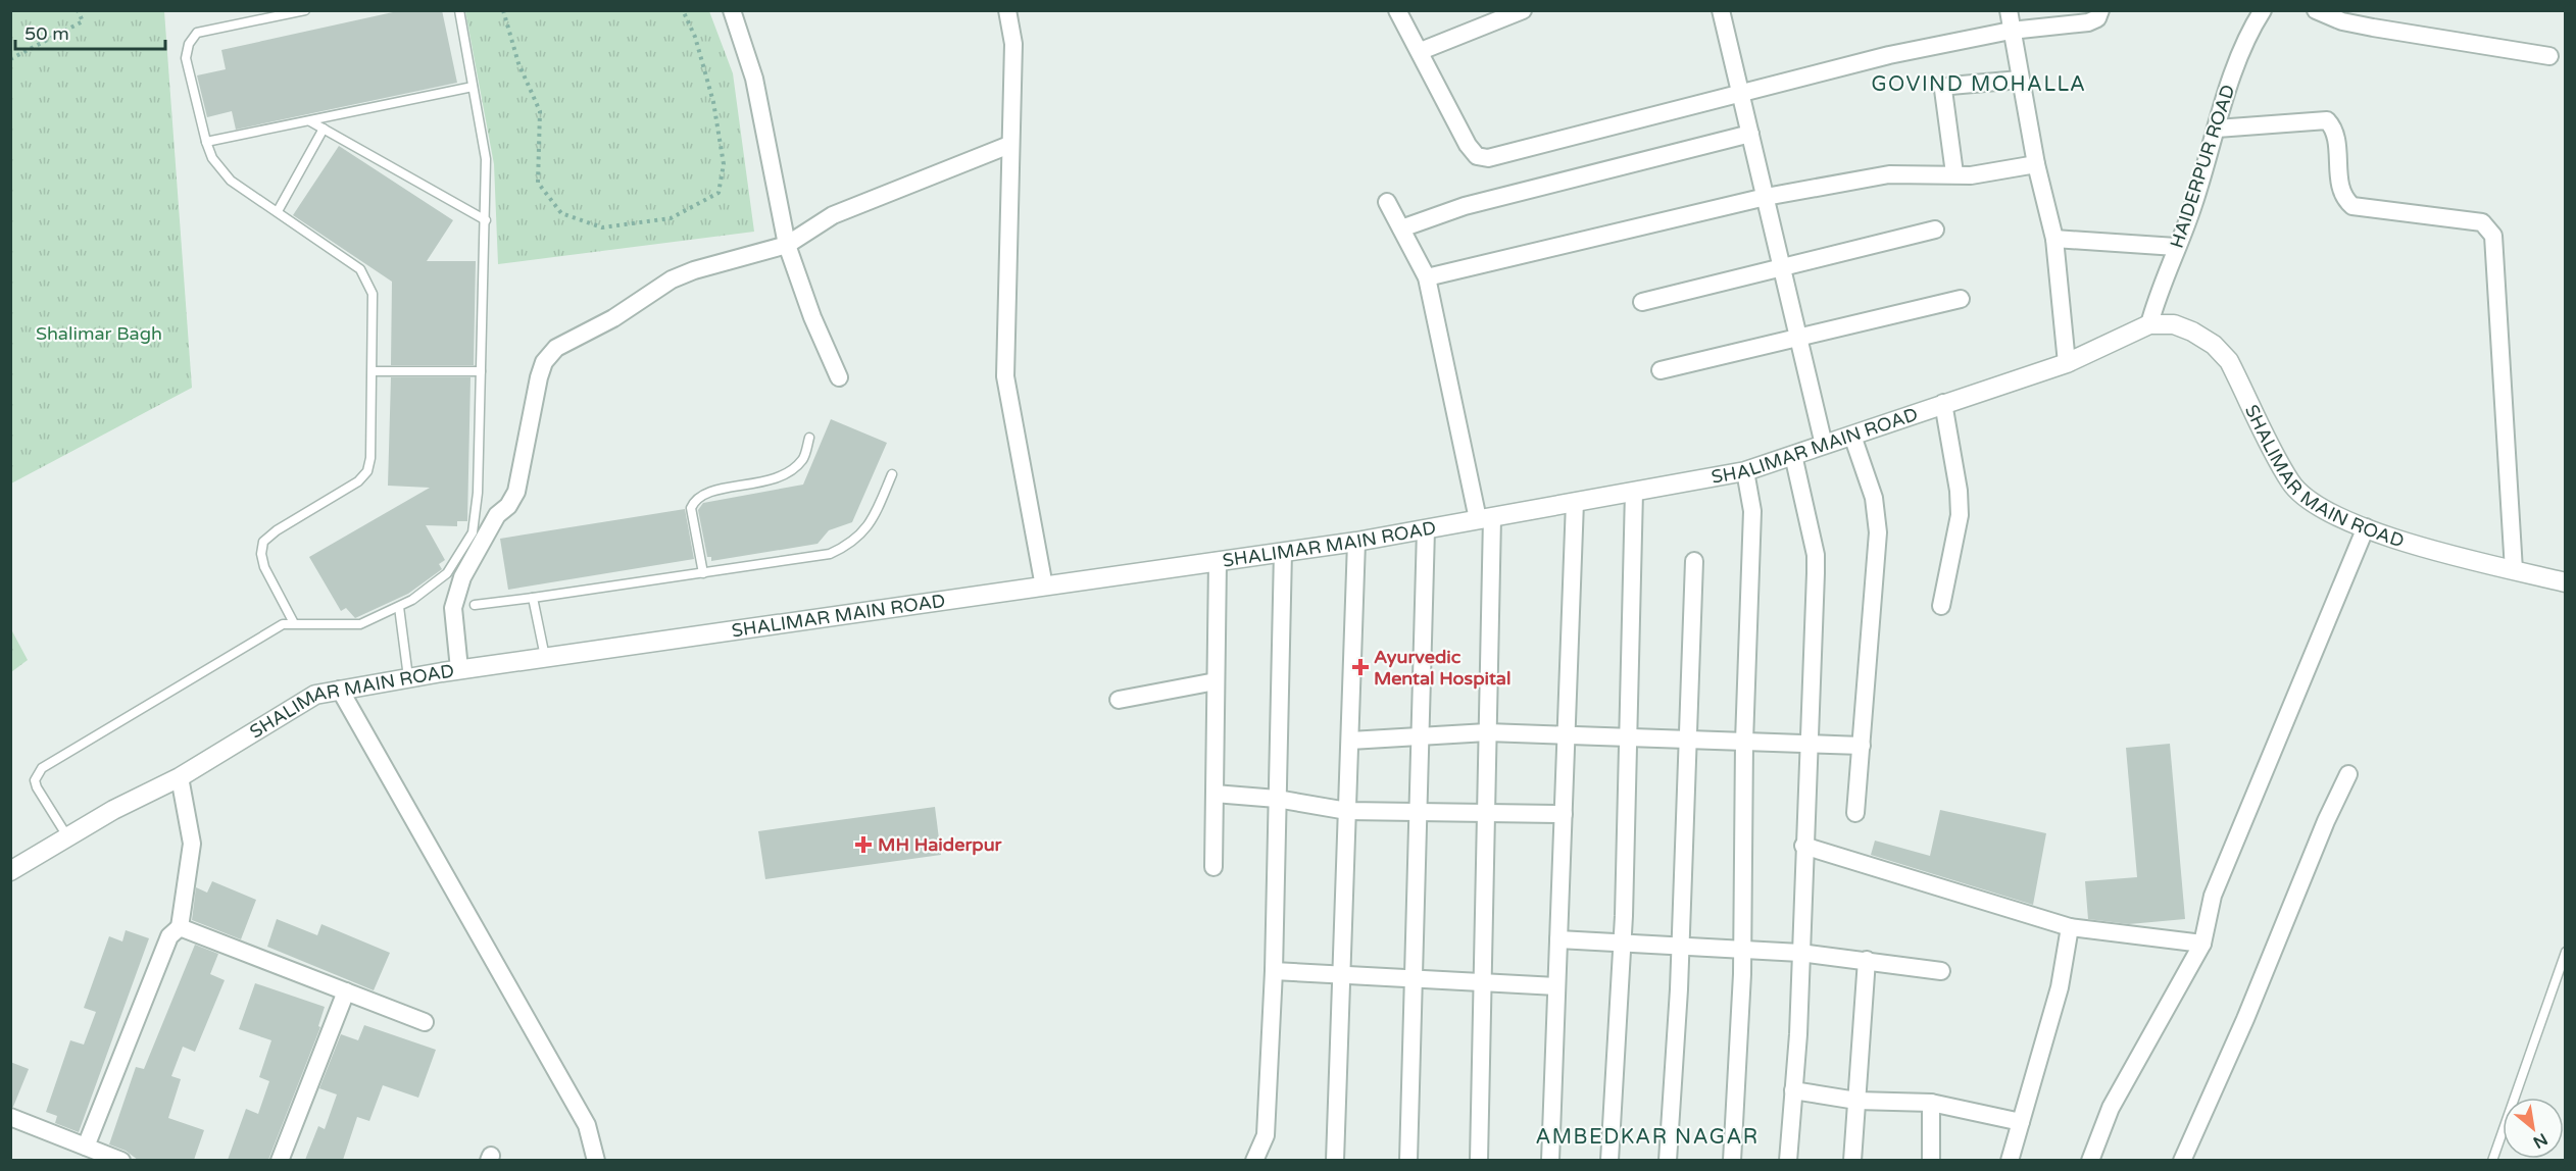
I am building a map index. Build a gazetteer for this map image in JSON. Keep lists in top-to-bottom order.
{
  "streets": {
    "street": ["HAIDERPUR ROAD", "SHALIMAR MAIN ROAD"]
  },
  "crossings": [
    ["HAIDERPUR ROAD", "SHALIMAR MAIN ROAD"]
  ],
  "districts": ["GOVIND MOHALLA", "AMBEDKAR NAGAR"],
  "parks": ["Shalimar Bagh"],
  "places": {
    "health": ["Ayurvedic Mental Hospital", "MH Haiderpur"]
  },
  "scale_bar": "50 m",
  "north": "bottom right"
}
